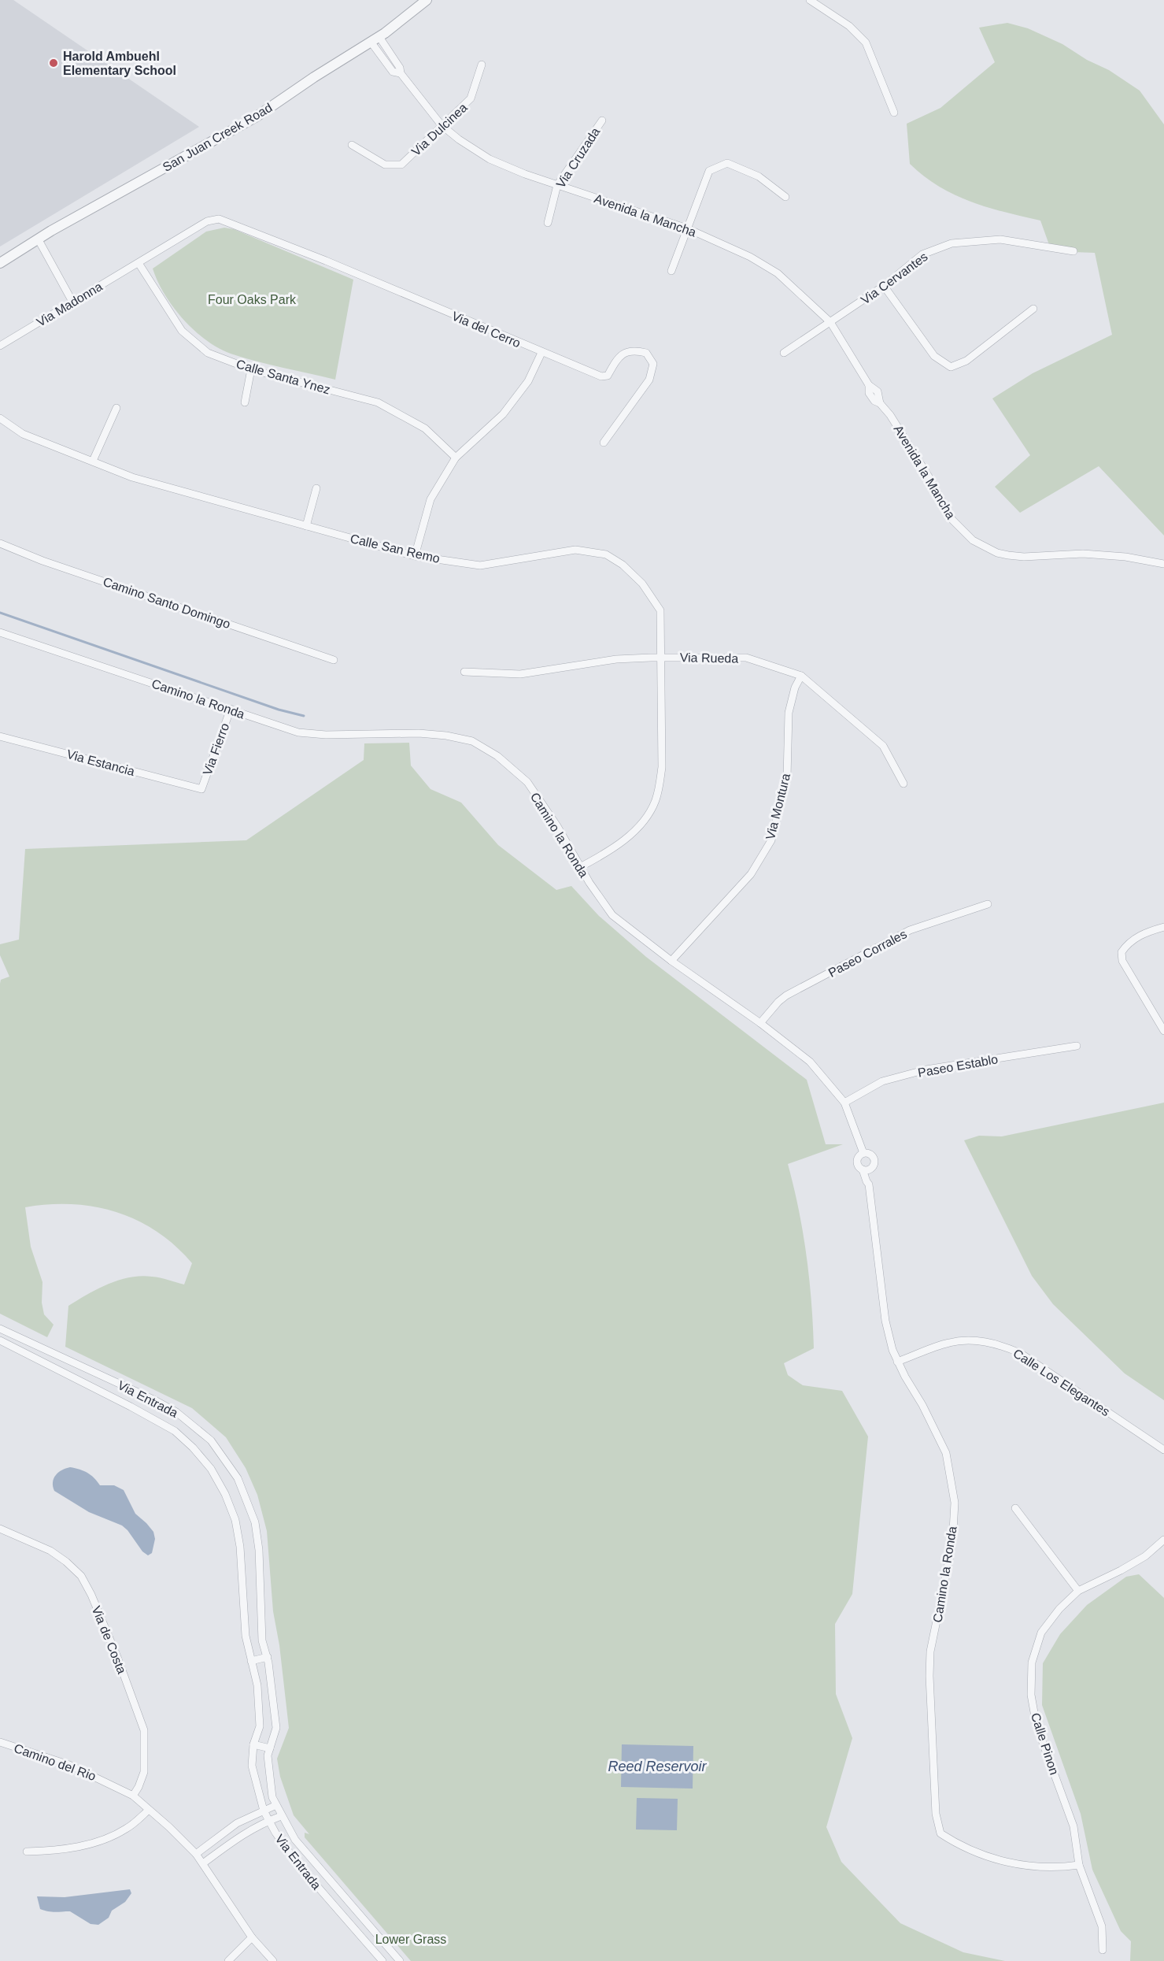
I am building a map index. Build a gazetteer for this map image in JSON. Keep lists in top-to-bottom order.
{
  "streets": {
    "street": [
      "Via Dulcinea",
      "San Juan Creek Road",
      "Via Cruzada",
      "Avenida la Mancha",
      "Via Cervantes",
      "Via Madonna",
      "Via del Cerro",
      "Calle Santa Ynez",
      "Calle San Remo",
      "Camino Santo Domingo",
      "Via Rueda",
      "Camino la Ronda",
      "Via Fierro",
      "Via Estancia",
      "Via Montura",
      "Paseo Corrales",
      "Paseo Establo",
      "Calle Los Elegantes",
      "Via Entrada",
      "Via de Costa",
      "Calle Pinon",
      "Camino del Rio"
    ]
  },
  "crossings": [
    ["Via Dulcinea", "Avenida la Mancha"],
    ["San Juan Creek Road", "Avenida la Mancha"],
    ["Via Cruzada", "Avenida la Mancha"],
    ["Avenida la Mancha", "Via Cervantes"],
    ["Via Madonna", "Via del Cerro"],
    ["Via Madonna", "Calle Santa Ynez"],
    ["Calle San Remo", "Via Rueda"],
    ["Calle San Remo", "Camino la Ronda"],
    ["Via Rueda", "Via Montura"],
    ["Camino la Ronda", "Via Fierro"],
    ["Camino la Ronda", "Via Montura"],
    ["Camino la Ronda", "Paseo Corrales"],
    ["Camino la Ronda", "Paseo Establo"],
    ["Camino la Ronda", "Calle Los Elegantes"],
    ["Camino la Ronda", "Calle Pinon"],
    ["Via Fierro", "Via Estancia"],
    ["Via de Costa", "Camino del Rio"]
  ],
  "water": ["Reed Reservoir"],
  "parks": ["Four Oaks Park", "Lower Grass"],
  "places": ["Harold Ambuehl Elementary School"]
}
